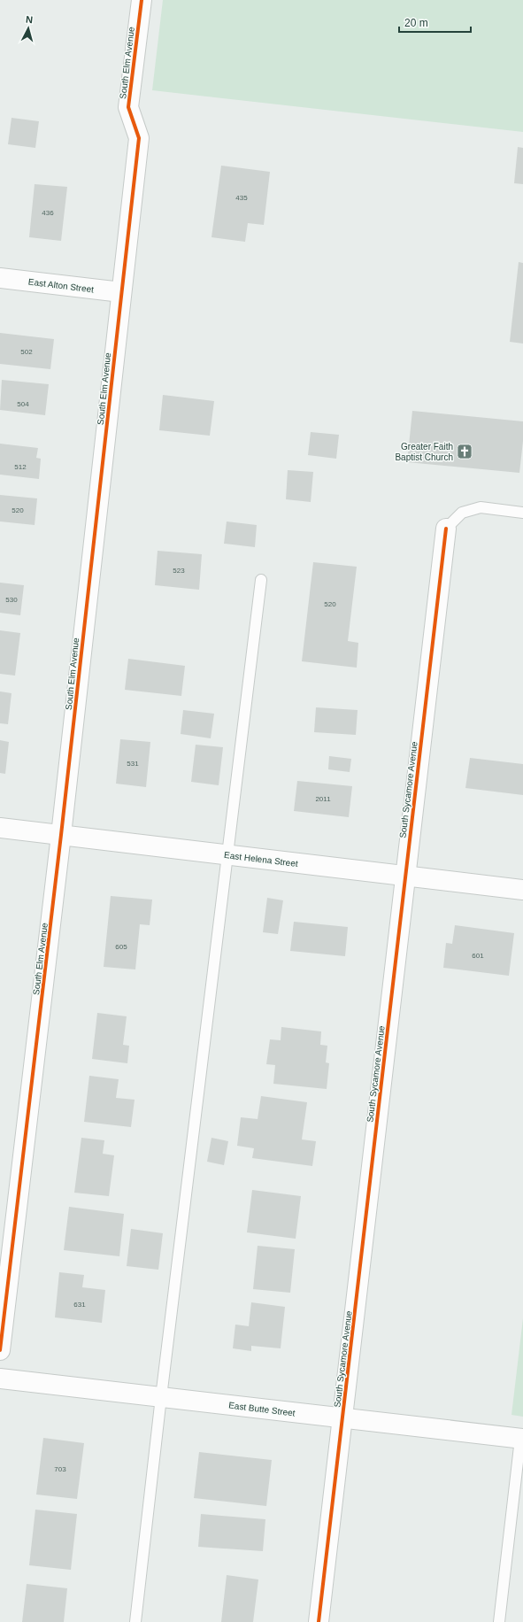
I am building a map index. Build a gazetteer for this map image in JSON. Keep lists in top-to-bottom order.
{
  "streets": {
    "street": [
      "South Elm Avenue",
      "East Alton Street",
      "South Sycamore Avenue",
      "East Helena Street",
      "East Butte Street"
    ]
  },
  "crossings": [
    ["South Elm Avenue", "East Alton Street"],
    ["South Elm Avenue", "East Helena Street"],
    ["South Sycamore Avenue", "East Helena Street"],
    ["South Sycamore Avenue", "East Butte Street"]
  ],
  "places": {
    "church": ["Greater Faith Baptist Church"]
  },
  "house_numbers": [
    "435",
    "436",
    "502",
    "504",
    "512",
    "520",
    "523",
    "530",
    "520",
    "531",
    "2011",
    "605",
    "601",
    "631",
    "703"
  ],
  "scale_bar": "20 m",
  "north": "top"
}
